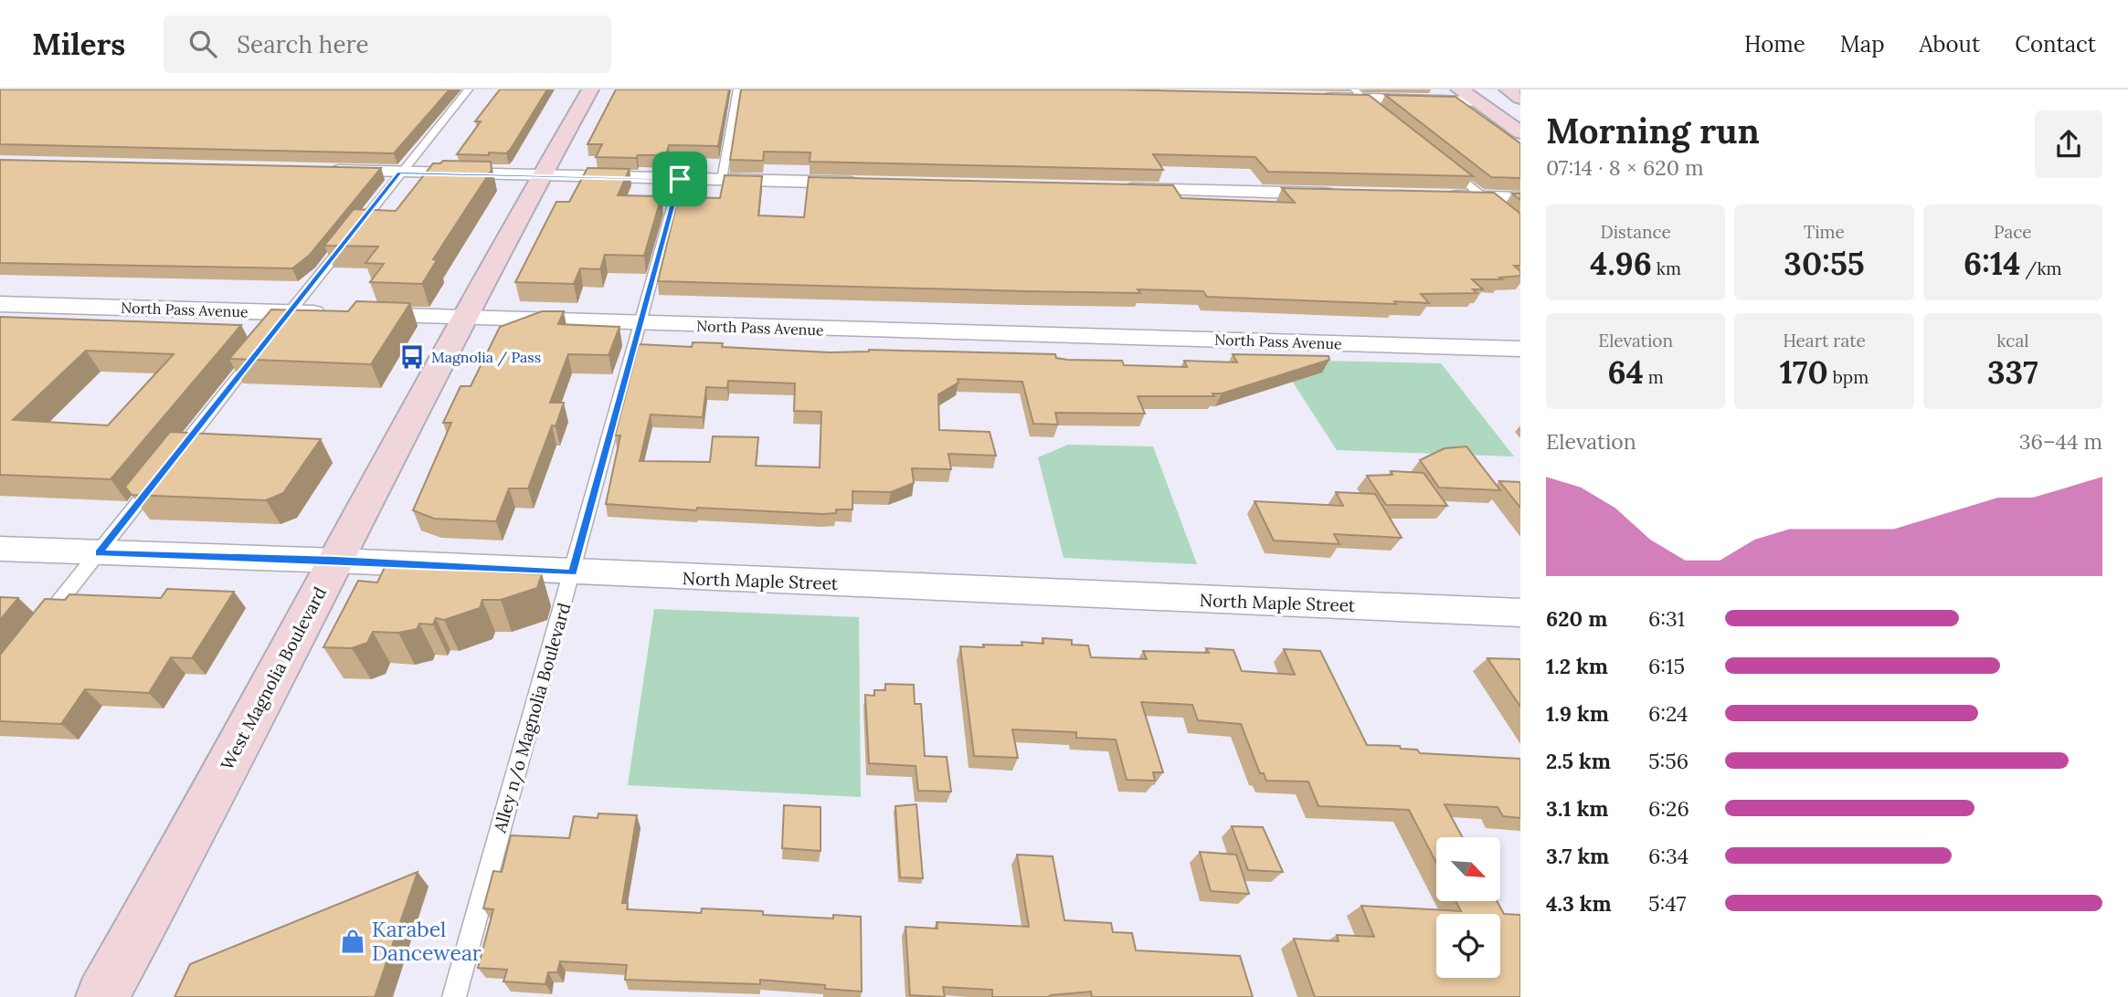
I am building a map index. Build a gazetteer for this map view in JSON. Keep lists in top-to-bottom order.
{
  "streets": {
    "main road": ["West Magnolia Boulevard"],
    "street": ["North Pass Avenue", "North Maple Street"],
    "lane": ["Alley n/o Magnolia Boulevard"]
  },
  "crossings": [
    ["North Pass Avenue", "West Magnolia Boulevard"],
    ["North Pass Avenue", "Alley n/o Magnolia Boulevard"],
    ["North Maple Street", "West Magnolia Boulevard"],
    ["North Maple Street", "Alley n/o Magnolia Boulevard"]
  ],
  "places": {
    "bus stop": ["Magnolia / Pass"],
    "shop": ["Karabel Dancewear"]
  },
  "north": "bottom right",
  "page": {
    "header": "Milers",
    "search": "Search here",
    "nav": [
      "Home",
      "Map",
      "About",
      "Contact"
    ],
    "heading": ["Morning run", "07:14 · 8 × 620 m"],
    "stats": [
      ["Distance", "4.96 km"],
      ["Time", "30:55"],
      ["Pace", "6:14 /km"],
      ["Elevation", "64 m"],
      ["Heart rate", "170 bpm"],
      ["kcal", "337"]
    ],
    "chart": ["Elevation", "36–44 m"],
    "list": [
      {
        "name": "620 m",
        "note": "6:31"
      },
      {
        "name": "1.2 km",
        "note": "6:15"
      },
      {
        "name": "1.9 km",
        "note": "6:24"
      },
      {
        "name": "2.5 km",
        "note": "5:56"
      },
      {
        "name": "3.1 km",
        "note": "6:26"
      },
      {
        "name": "3.7 km",
        "note": "6:34"
      },
      {
        "name": "4.3 km",
        "note": "5:47"
      }
    ]
  }
}
